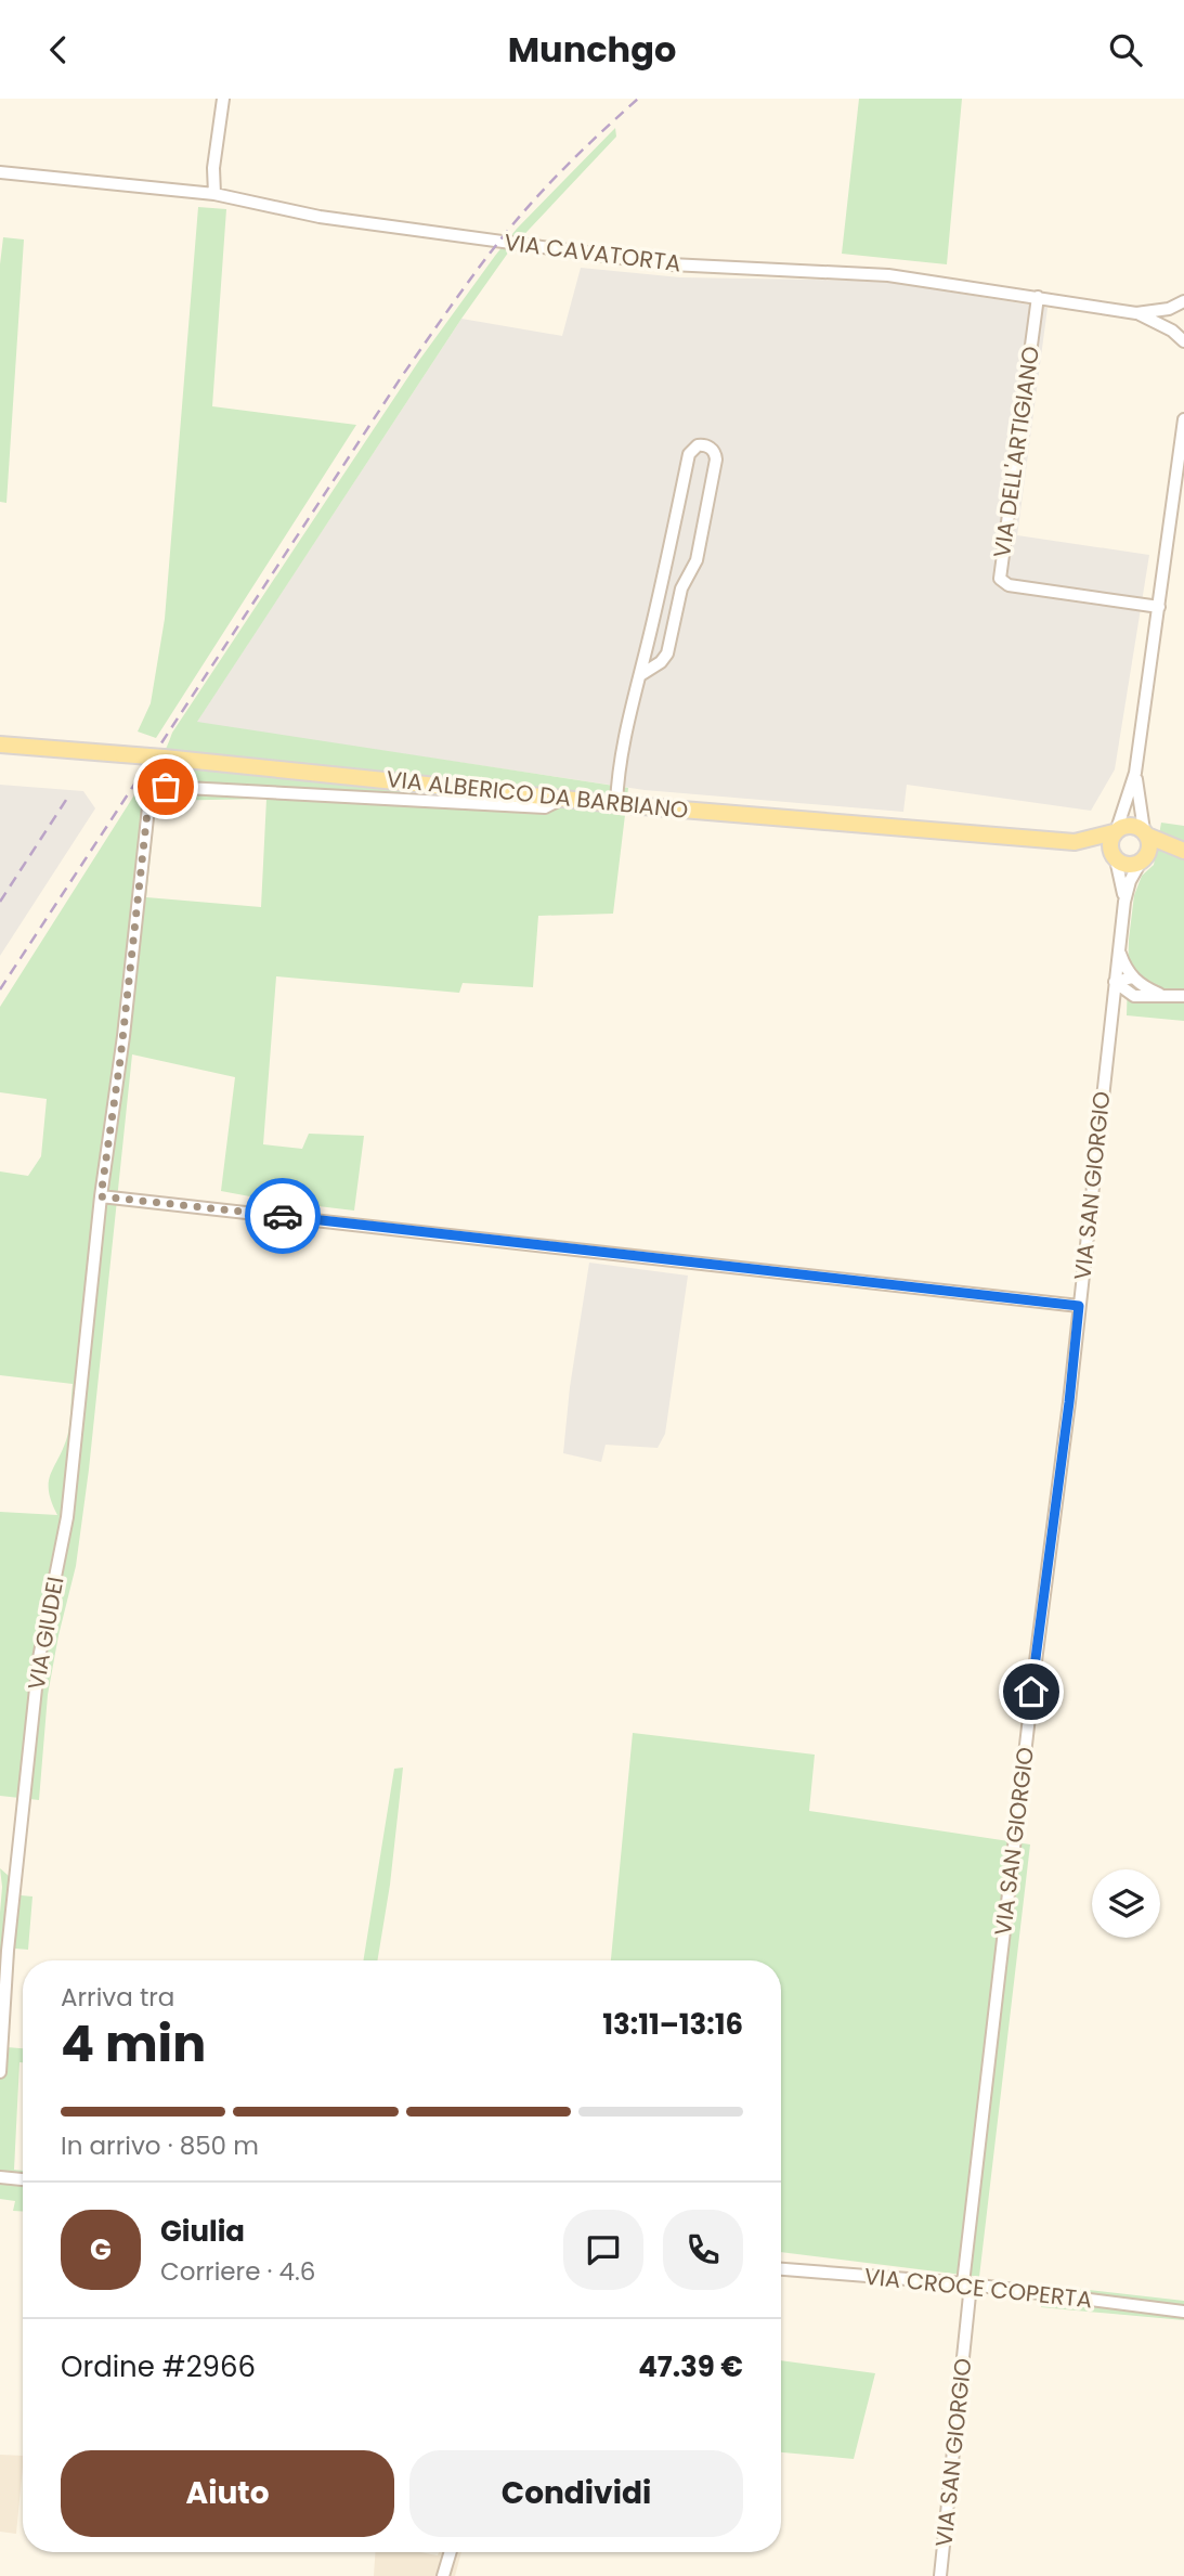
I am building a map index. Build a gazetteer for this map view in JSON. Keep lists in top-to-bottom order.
{
  "streets": {
    "main road": ["VIA ALBERICO DA BARBIANO"],
    "street": [
      "VIA CAVATORTA",
      "VIA DELL'ARTIGIANO",
      "VIA SAN GIORGIO",
      "VIA GIUDEI",
      "VIA CROCE COPERTA"
    ]
  },
  "crossings": [
    ["VIA CAVATORTA", "VIA DELL'ARTIGIANO"],
    ["VIA ALBERICO DA BARBIANO", "VIA SAN GIORGIO"],
    ["VIA ALBERICO DA BARBIANO", "VIA GIUDEI"],
    ["VIA SAN GIORGIO", "VIA CROCE COPERTA"]
  ],
  "page": {
    "header": "Munchgo",
    "heading": ["4 min", "Arriva tra", "13:11–13:16"],
    "panel": [
      "Giulia",
      "Corriere · 4.6",
      "Ordine #2966",
      "47.39 €"
    ],
    "bar": "In arrivo · 850 m",
    "round": "G",
    "buttons": ["Aiuto", "Condividi"]
  }
}
